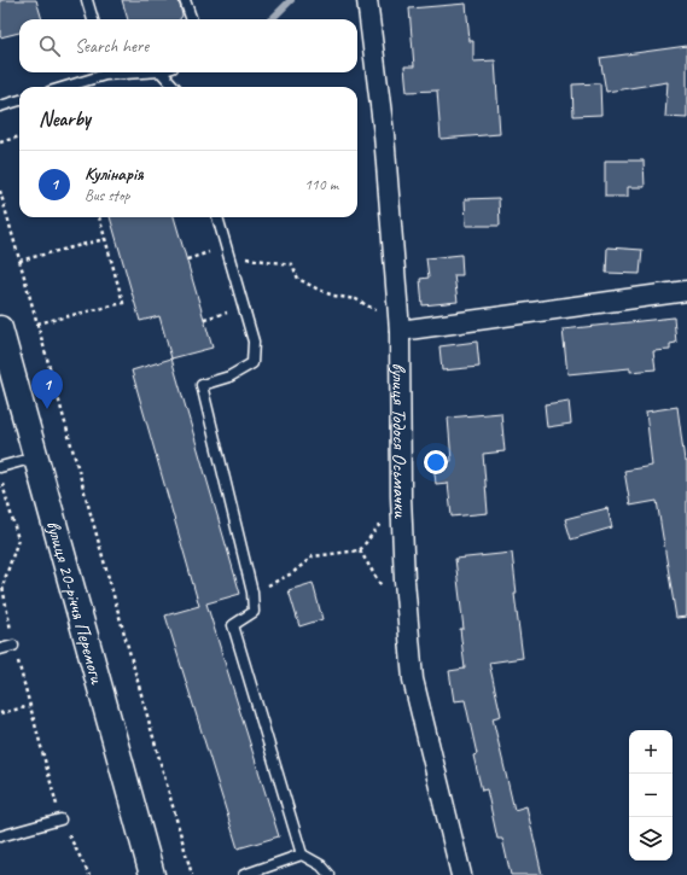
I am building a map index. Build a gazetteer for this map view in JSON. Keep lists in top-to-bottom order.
{
  "streets": {
    "street": ["вулиця Тодося Осьмачки", "вулиця 20-річчя Перемоги"]
  },
  "page": {
    "search": "Search here",
    "heading": "Nearby",
    "list": [
      {
        "mark": "1",
        "name": "Кулінарія",
        "note": "Bus stop",
        "value": "110 m"
      }
    ],
    "pins": "1",
    "map_buttons": ["+", "−"]
  }
}
